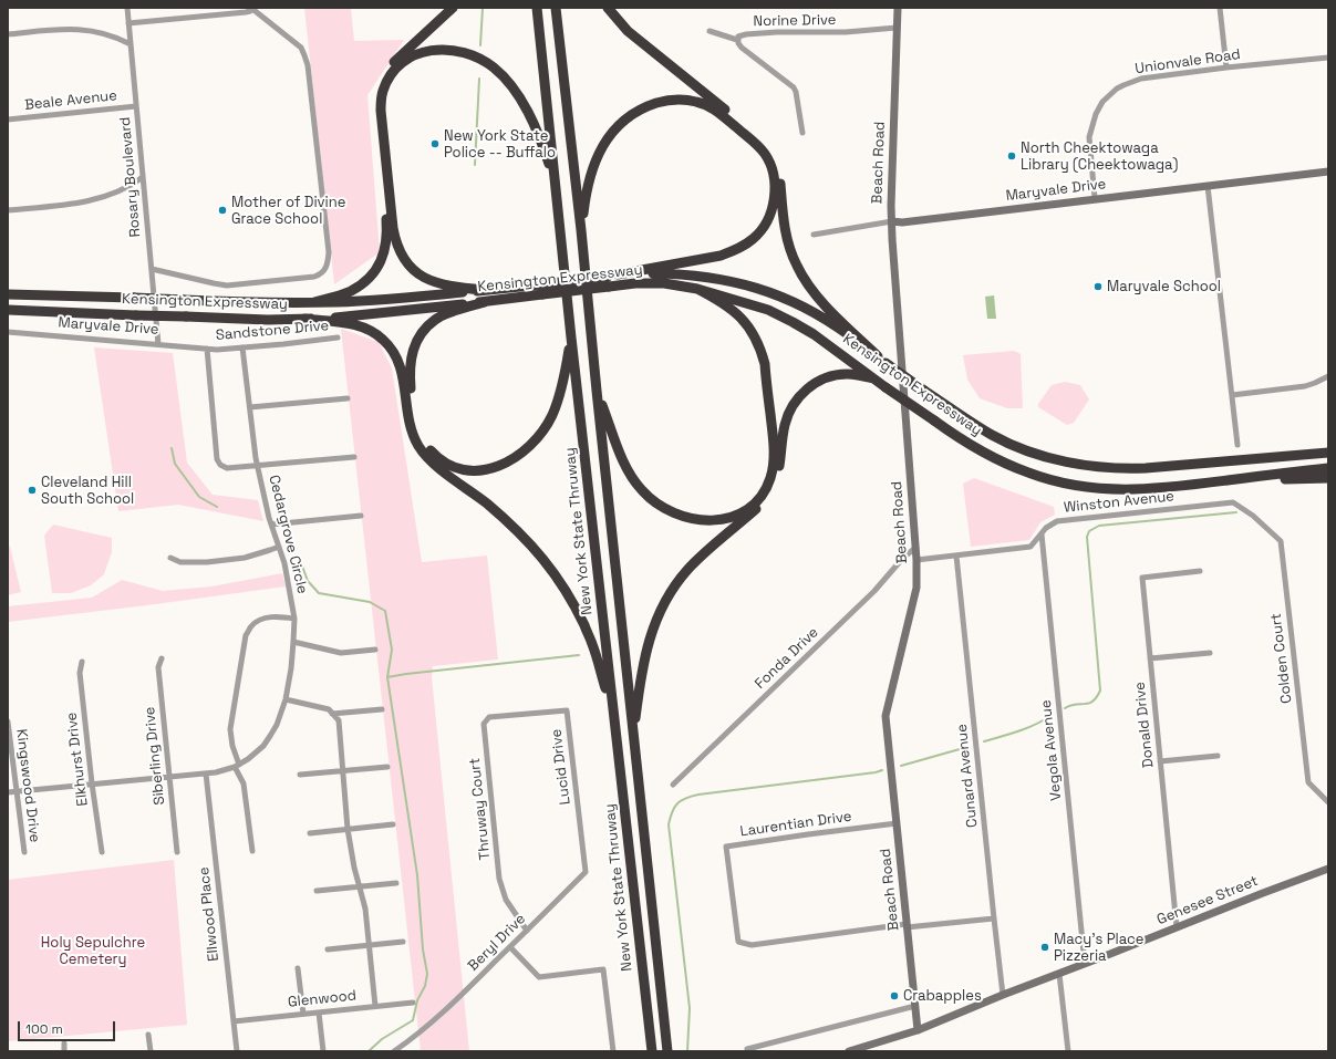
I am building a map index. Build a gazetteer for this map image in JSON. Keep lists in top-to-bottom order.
{
  "streets": {
    "highway": ["Kensington Expressway", "New York State Thruway"],
    "street": [
      "Norine Drive",
      "Unionvale Road",
      "Beale Avenue",
      "Beach Road",
      "Rosary Boulevard",
      "Maryvale Drive",
      "Sandstone Drive",
      "Winston Avenue",
      "Cedargrove Circle",
      "Fonda Drive",
      "Colden Court",
      "Donald Drive",
      "Vegola Avenue",
      "Siberling Drive",
      "Elkhurst Drive",
      "Lucid Drive",
      "Cunard Avenue",
      "Kingswood Drive",
      "Thruway Court",
      "Laurentian Drive",
      "Genesee Street",
      "Ellwood Place",
      "Beryl Drive",
      "Glenwood"
    ]
  },
  "crossings": [
    ["Norine Drive", "Beach Road"],
    ["Unionvale Road", "Maryvale Drive"],
    ["Beale Avenue", "Rosary Boulevard"],
    ["Beach Road", "Maryvale Drive"],
    ["Beach Road", "Winston Avenue"],
    ["Beach Road", "Fonda Drive"],
    ["Beach Road", "Laurentian Drive"],
    ["Beach Road", "Genesee Street"],
    ["Rosary Boulevard", "Maryvale Drive"],
    ["Maryvale Drive", "Sandstone Drive"],
    ["Sandstone Drive", "Cedargrove Circle"],
    ["Winston Avenue", "Colden Court"],
    ["Winston Avenue", "Vegola Avenue"],
    ["Winston Avenue", "Cunard Avenue"],
    ["Cedargrove Circle", "Siberling Drive"],
    ["Cedargrove Circle", "Elkhurst Drive"],
    ["Cedargrove Circle", "Kingswood Drive"],
    ["Cedargrove Circle", "Ellwood Place"],
    ["Donald Drive", "Genesee Street"],
    ["Vegola Avenue", "Genesee Street"],
    ["Lucid Drive", "Thruway Court"],
    ["Lucid Drive", "Beryl Drive"],
    ["Cunard Avenue", "Genesee Street"],
    ["Thruway Court", "Beryl Drive"],
    ["Ellwood Place", "Glenwood"]
  ],
  "parks": ["Holy Sepulchre Cemetery"],
  "places": [
    "New York State Police -- Buffalo",
    "North Cheektowaga Library (Cheektowaga)",
    "Mother of Divine Grace School",
    "Maryvale School",
    "Cleveland Hill South School",
    "Macy’s Place Pizzeria",
    "Crabapples"
  ],
  "scale_bar": "100 m"
}
